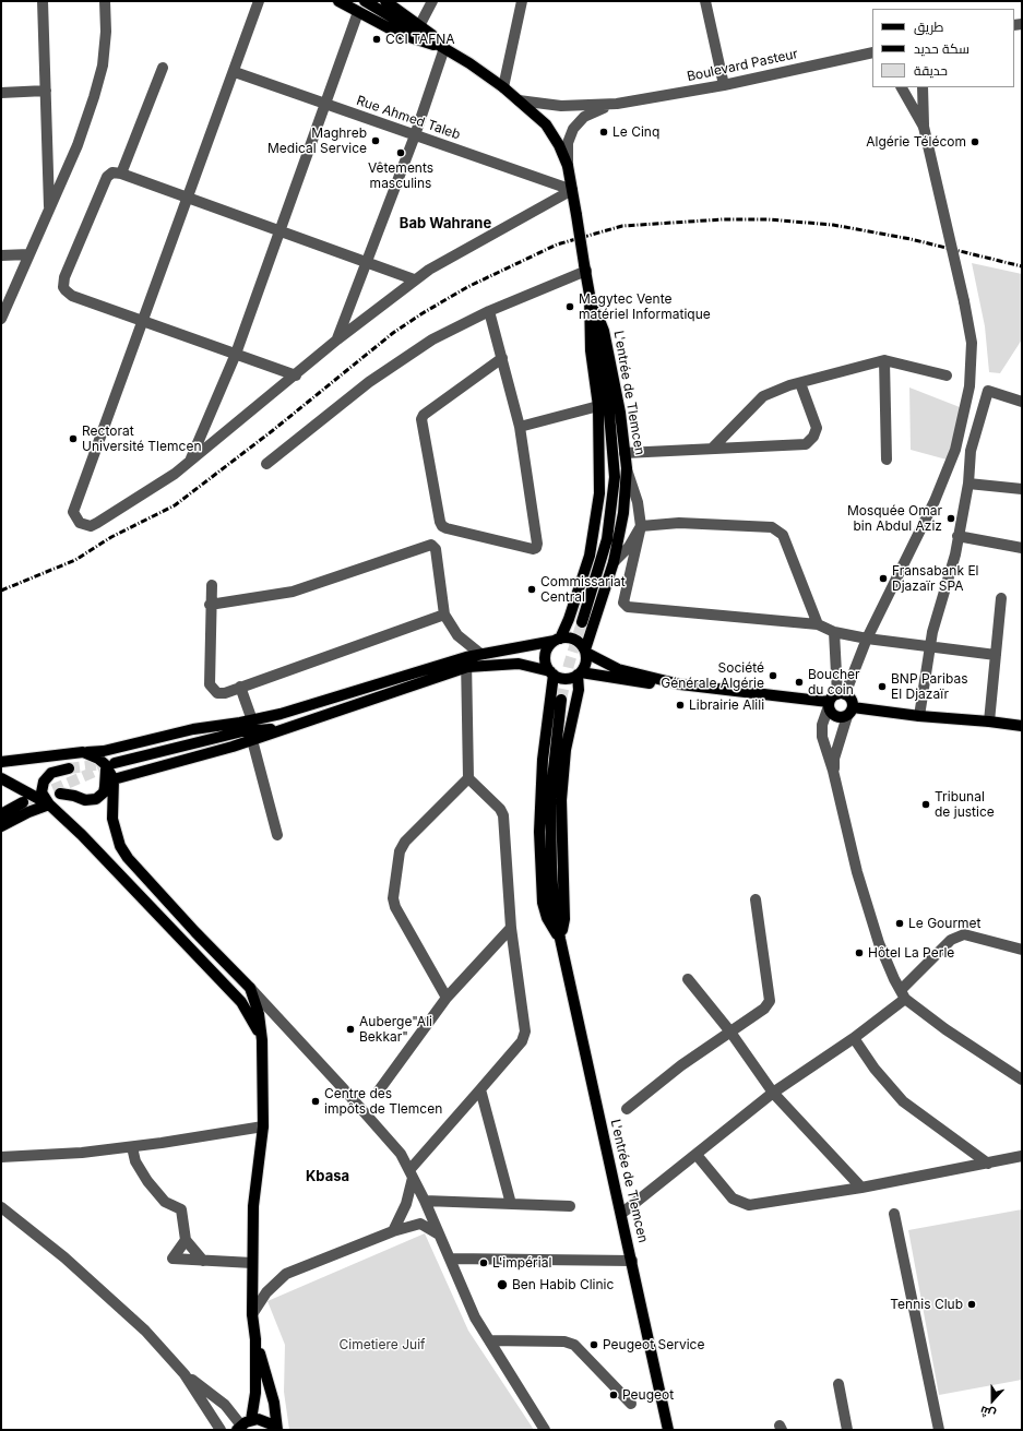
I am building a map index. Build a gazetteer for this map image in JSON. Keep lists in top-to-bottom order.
{
  "streets": {
    "main road": ["L'entrée de Tlemcen"],
    "street": ["Boulevard Pasteur", "Rue Ahmed Taleb"]
  },
  "crossings": [
    ["Rue Ahmed Taleb", "L'entrée de Tlemcen"]
  ],
  "districts": ["Bab Wahrane", "Kbasa"],
  "parks": ["Cimetiere Juif"],
  "places": [
    "CCI TAFNA",
    "Le Cinq",
    "Maghreb Medical Service",
    "Algérie Télécom",
    "Vêtements masculins",
    "Magytec Vente matériel Informatique",
    "Rectorat Université Tlemcen",
    "Mosquée Omar bin Abdul Aziz",
    "Fransabank El Djazaïr SPA",
    "Commissariat Central",
    "Société Générale Algérie",
    "Boucher du coin",
    "BNP Paribas El Djazaïr",
    "Librairie Alili",
    "Tribunal de justice",
    "Le Gourmet",
    "Hôtel La Perle",
    "Auberge\"Ali Bekkar\"",
    "Centre des impôts de Tlemcen",
    "L'impérial",
    "Ben Habib Clinic",
    "Tennis Club",
    "Peugeot Service",
    "Peugeot"
  ],
  "legend": ["طريق", "سكة حديد", "حديقة"],
  "north": "bottom"
}
